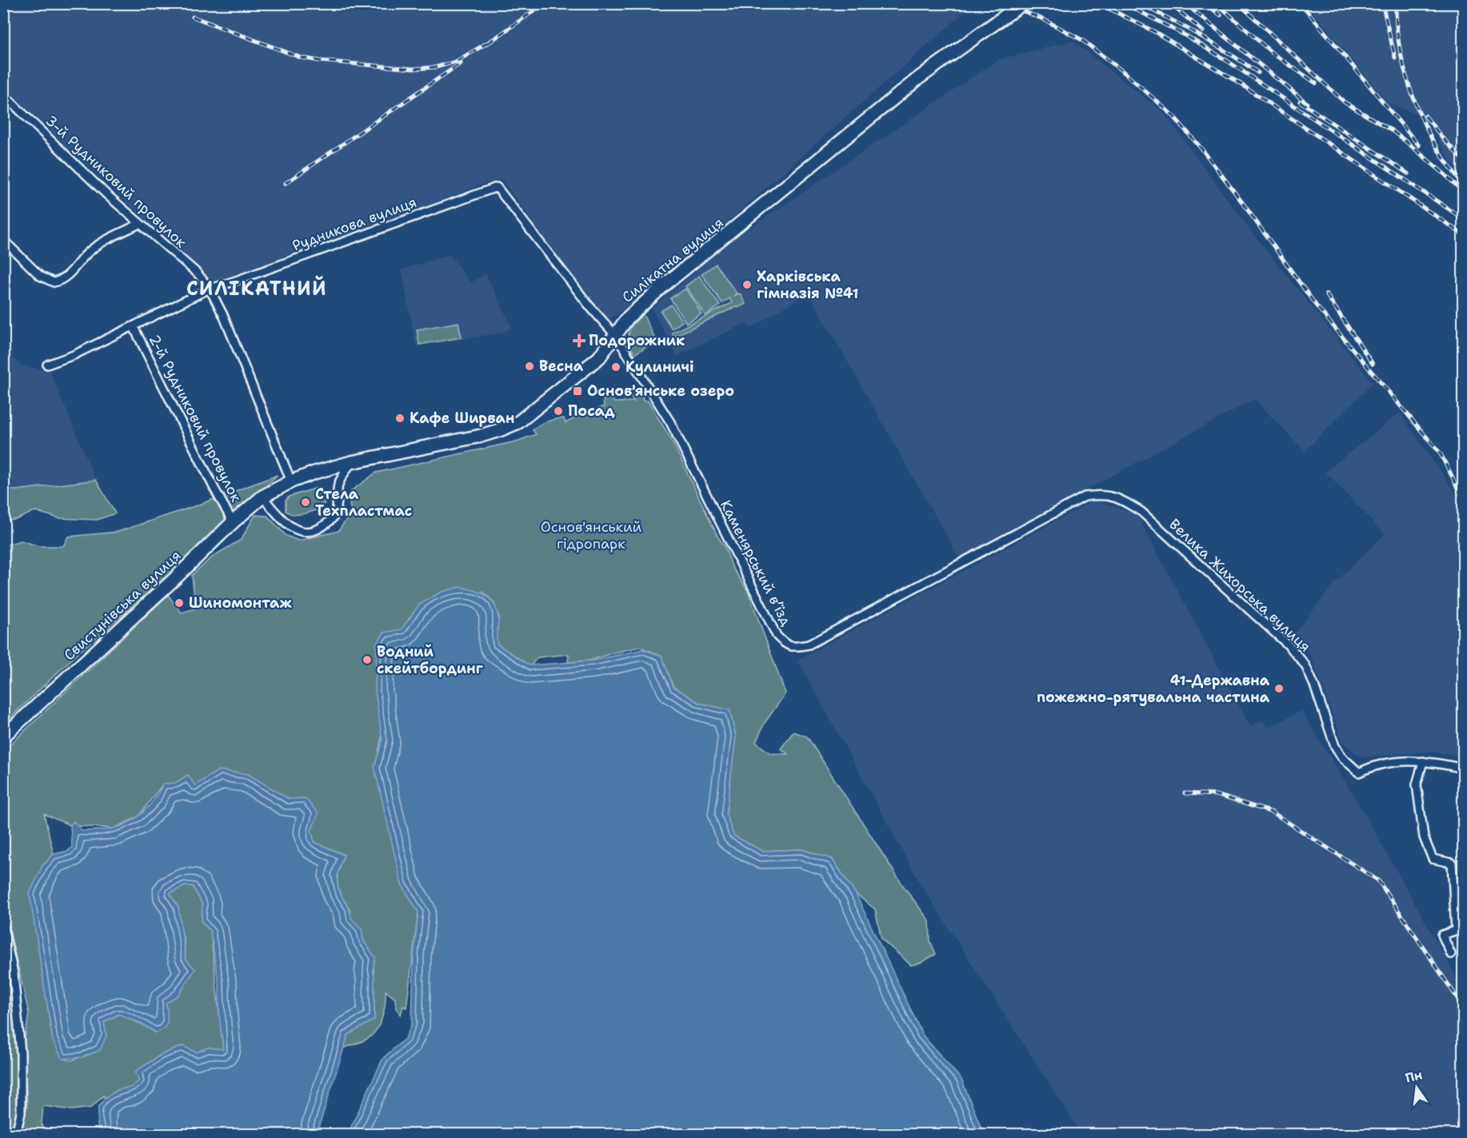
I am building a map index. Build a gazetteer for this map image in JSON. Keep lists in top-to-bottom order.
{
  "streets": {
    "main road": ["Силікатна вулиця", "Свистунівська вулиця"],
    "street": [
      "3-й Рудниковий провулок",
      "Рудникова вулиця",
      "2-й Рудниковий провулок",
      "Каменярський в’їзд",
      "Велика Жихорська вулиця"
    ]
  },
  "crossings": [
    ["3-й Рудниковий провулок", "Рудникова вулиця"],
    ["3-й Рудниковий провулок", "Силікатна вулиця"],
    ["Рудникова вулиця", "Силікатна вулиця"],
    ["Рудникова вулиця", "2-й Рудниковий провулок"],
    ["Рудникова вулиця", "Каменярський в’їзд"],
    ["Силікатна вулиця", "Каменярський в’їзд"],
    ["Силікатна вулиця", "Свистунівська вулиця"],
    ["2-й Рудниковий провулок", "Свистунівська вулиця"],
    ["Каменярський в’їзд", "Велика Жихорська вулиця"]
  ],
  "districts": ["СИЛІКАТНИЙ"],
  "parks": ["Основ'янський гідропарк"],
  "places": {
    "other": [
      "Харківська гімназія №41",
      "Весна",
      "Кулиничі",
      "Посад",
      "Кафе Ширван",
      "Стела Техпластмас",
      "Шиномонтаж",
      "Водний скейтбординг",
      "41-Державна пожежно-рятувальна частина"
    ],
    "health": ["Подорожник"],
    "transit": ["Основ'янське озеро"]
  },
  "north": "top"
}
